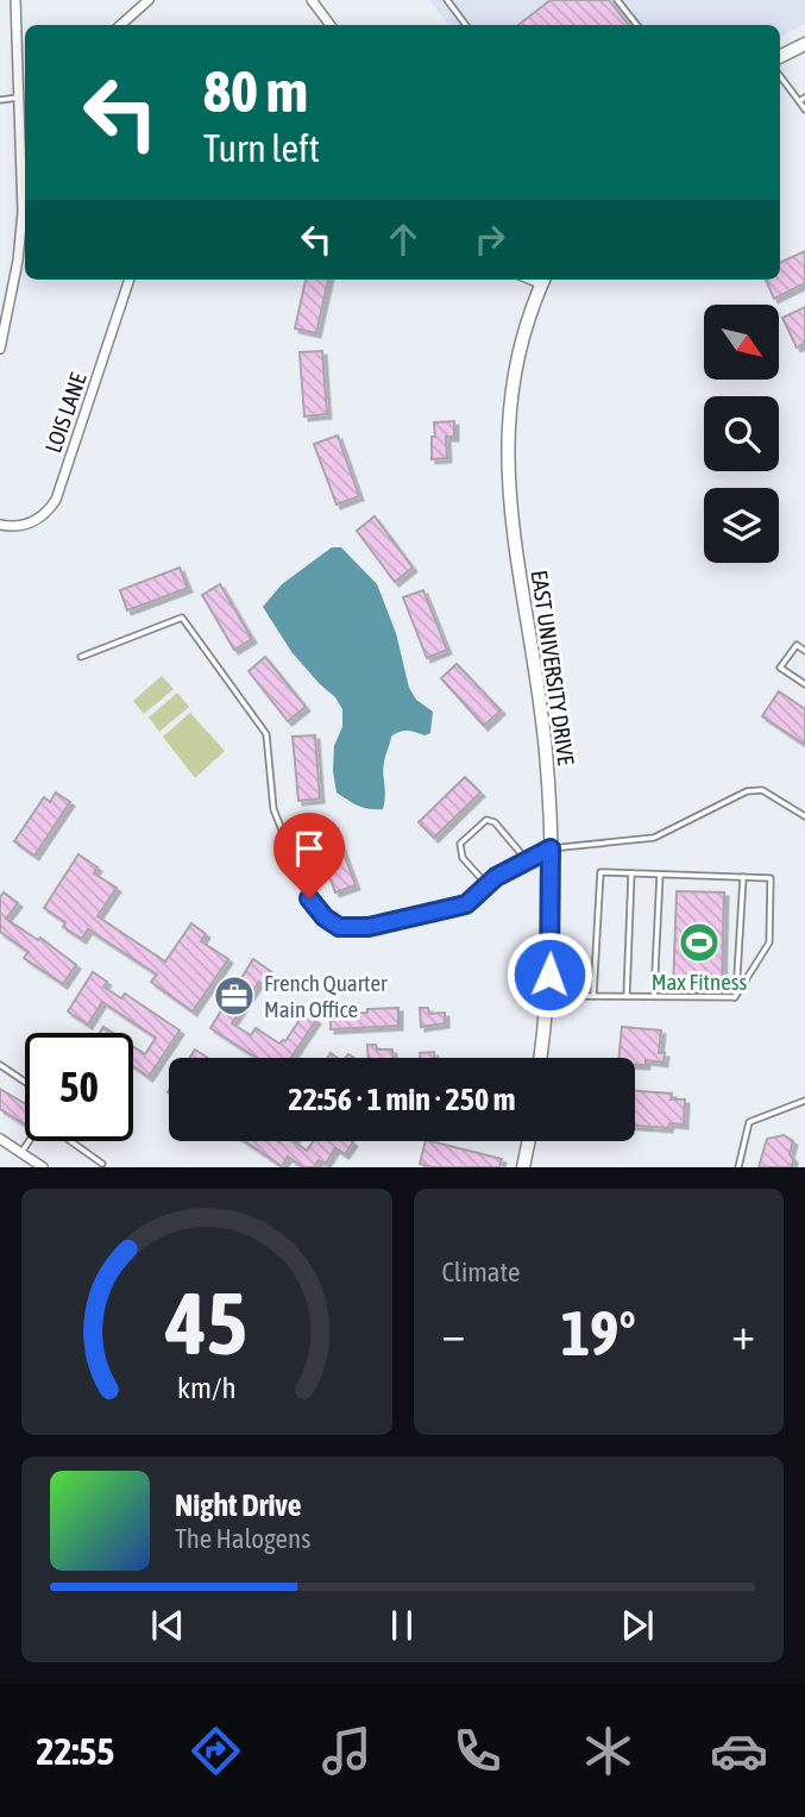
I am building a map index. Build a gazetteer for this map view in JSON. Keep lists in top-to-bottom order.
{
  "streets": {
    "main road": ["EAST UNIVERSITY DRIVE"],
    "street": ["LOIS LANE"]
  },
  "places": {
    "sports": ["Max Fitness"],
    "office": ["French Quarter Main Office"]
  },
  "north": "bottom right",
  "page": {
    "turn": ["80 m", "Turn left"],
    "limit": "50",
    "trip": "22:56 · 1 min · 250 m",
    "tile": "Climate",
    "heat": ["−", "19°", "+"],
    "song": ["Night Drive", "The Halogens"],
    "tabs": "22:55",
    "gauge": ["45", "km/h"]
  }
}
